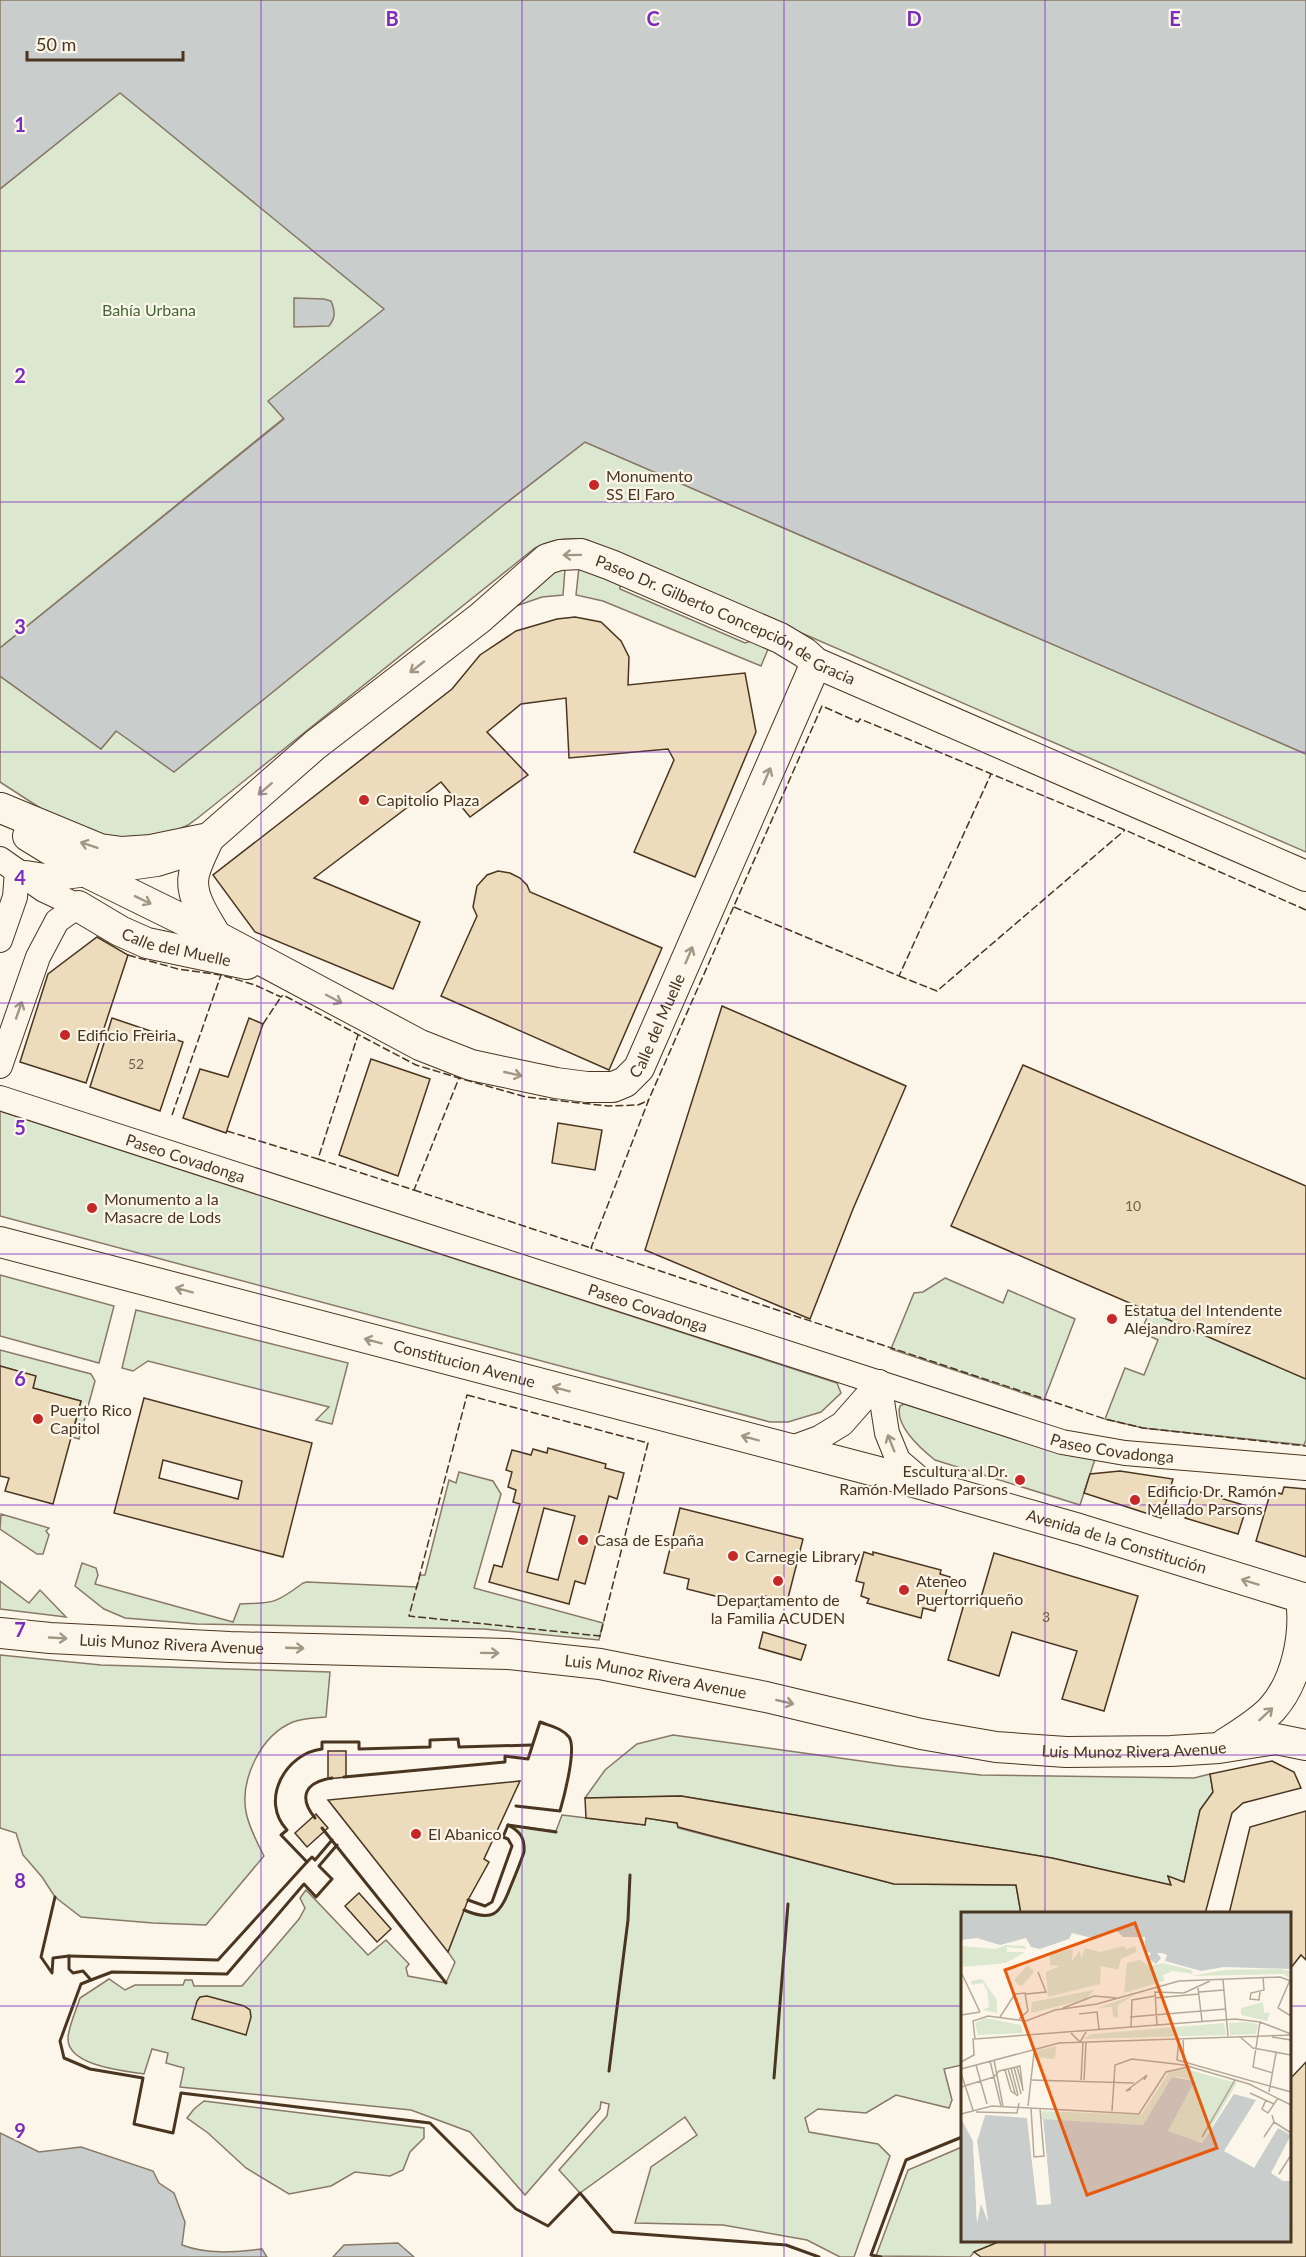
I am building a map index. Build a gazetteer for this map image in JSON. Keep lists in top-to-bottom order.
{
  "streets": {
    "main road": [
      "Paseo Dr. Gilberto Concepción de Gracia",
      "Calle del Muelle",
      "Constitucion Avenue",
      "Avenida de la Constitución",
      "Luis Munoz Rivera Avenue"
    ],
    "street": ["Paseo Covadonga"]
  },
  "crossings": [
    ["Paseo Dr. Gilberto Concepción de Gracia", "Calle del Muelle"],
    ["Constitucion Avenue", "Avenida de la Constitución"]
  ],
  "one_way": [
    "Paseo Dr. Gilberto Concepción de Gracia",
    "Constitucion Avenue",
    "Avenida de la Constitución",
    "Luis Munoz Rivera Avenue"
  ],
  "parks": ["Bahía Urbana"],
  "places": [
    "Monumento SS El Faro",
    "Capitolio Plaza",
    "Edificio Freiria",
    "Monumento a la Masacre de Lods",
    "Estatua del Intendente Alejandro Ramírez",
    "Puerto Rico Capitol",
    "Escultura al Dr. Ramón Mellado Parsons",
    "Edificio Dr. Ramón Mellado Parsons",
    "Casa de España",
    "Carnegie Library",
    "Departamento de la Familia ACUDEN",
    "Ateneo Puertorriqueño",
    "El Abanico"
  ],
  "house_numbers": ["52", "10", "3"],
  "scale_bar": "50 m",
  "grid": {
    "columns": [
      "B",
      "C",
      "D",
      "E"
    ],
    "rows": [
      "1",
      "2",
      "3",
      "4",
      "5",
      "6",
      "7",
      "8",
      "9"
    ]
  }
}
